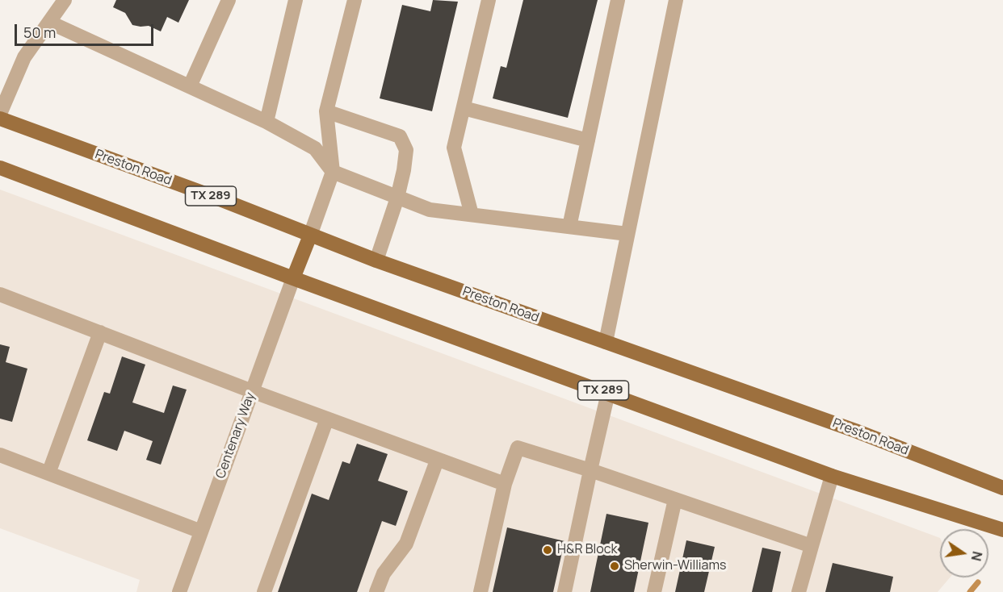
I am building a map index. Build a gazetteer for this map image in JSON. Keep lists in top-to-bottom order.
{
  "streets": {
    "main road": ["Preston Road", "TX 289"],
    "street": ["Centenary Way"]
  },
  "crossings": [
    ["TX 289", "Centenary Way"]
  ],
  "places": ["H&R Block", "Sherwin-Williams"],
  "scale_bar": "50 m",
  "north": "right"
}
